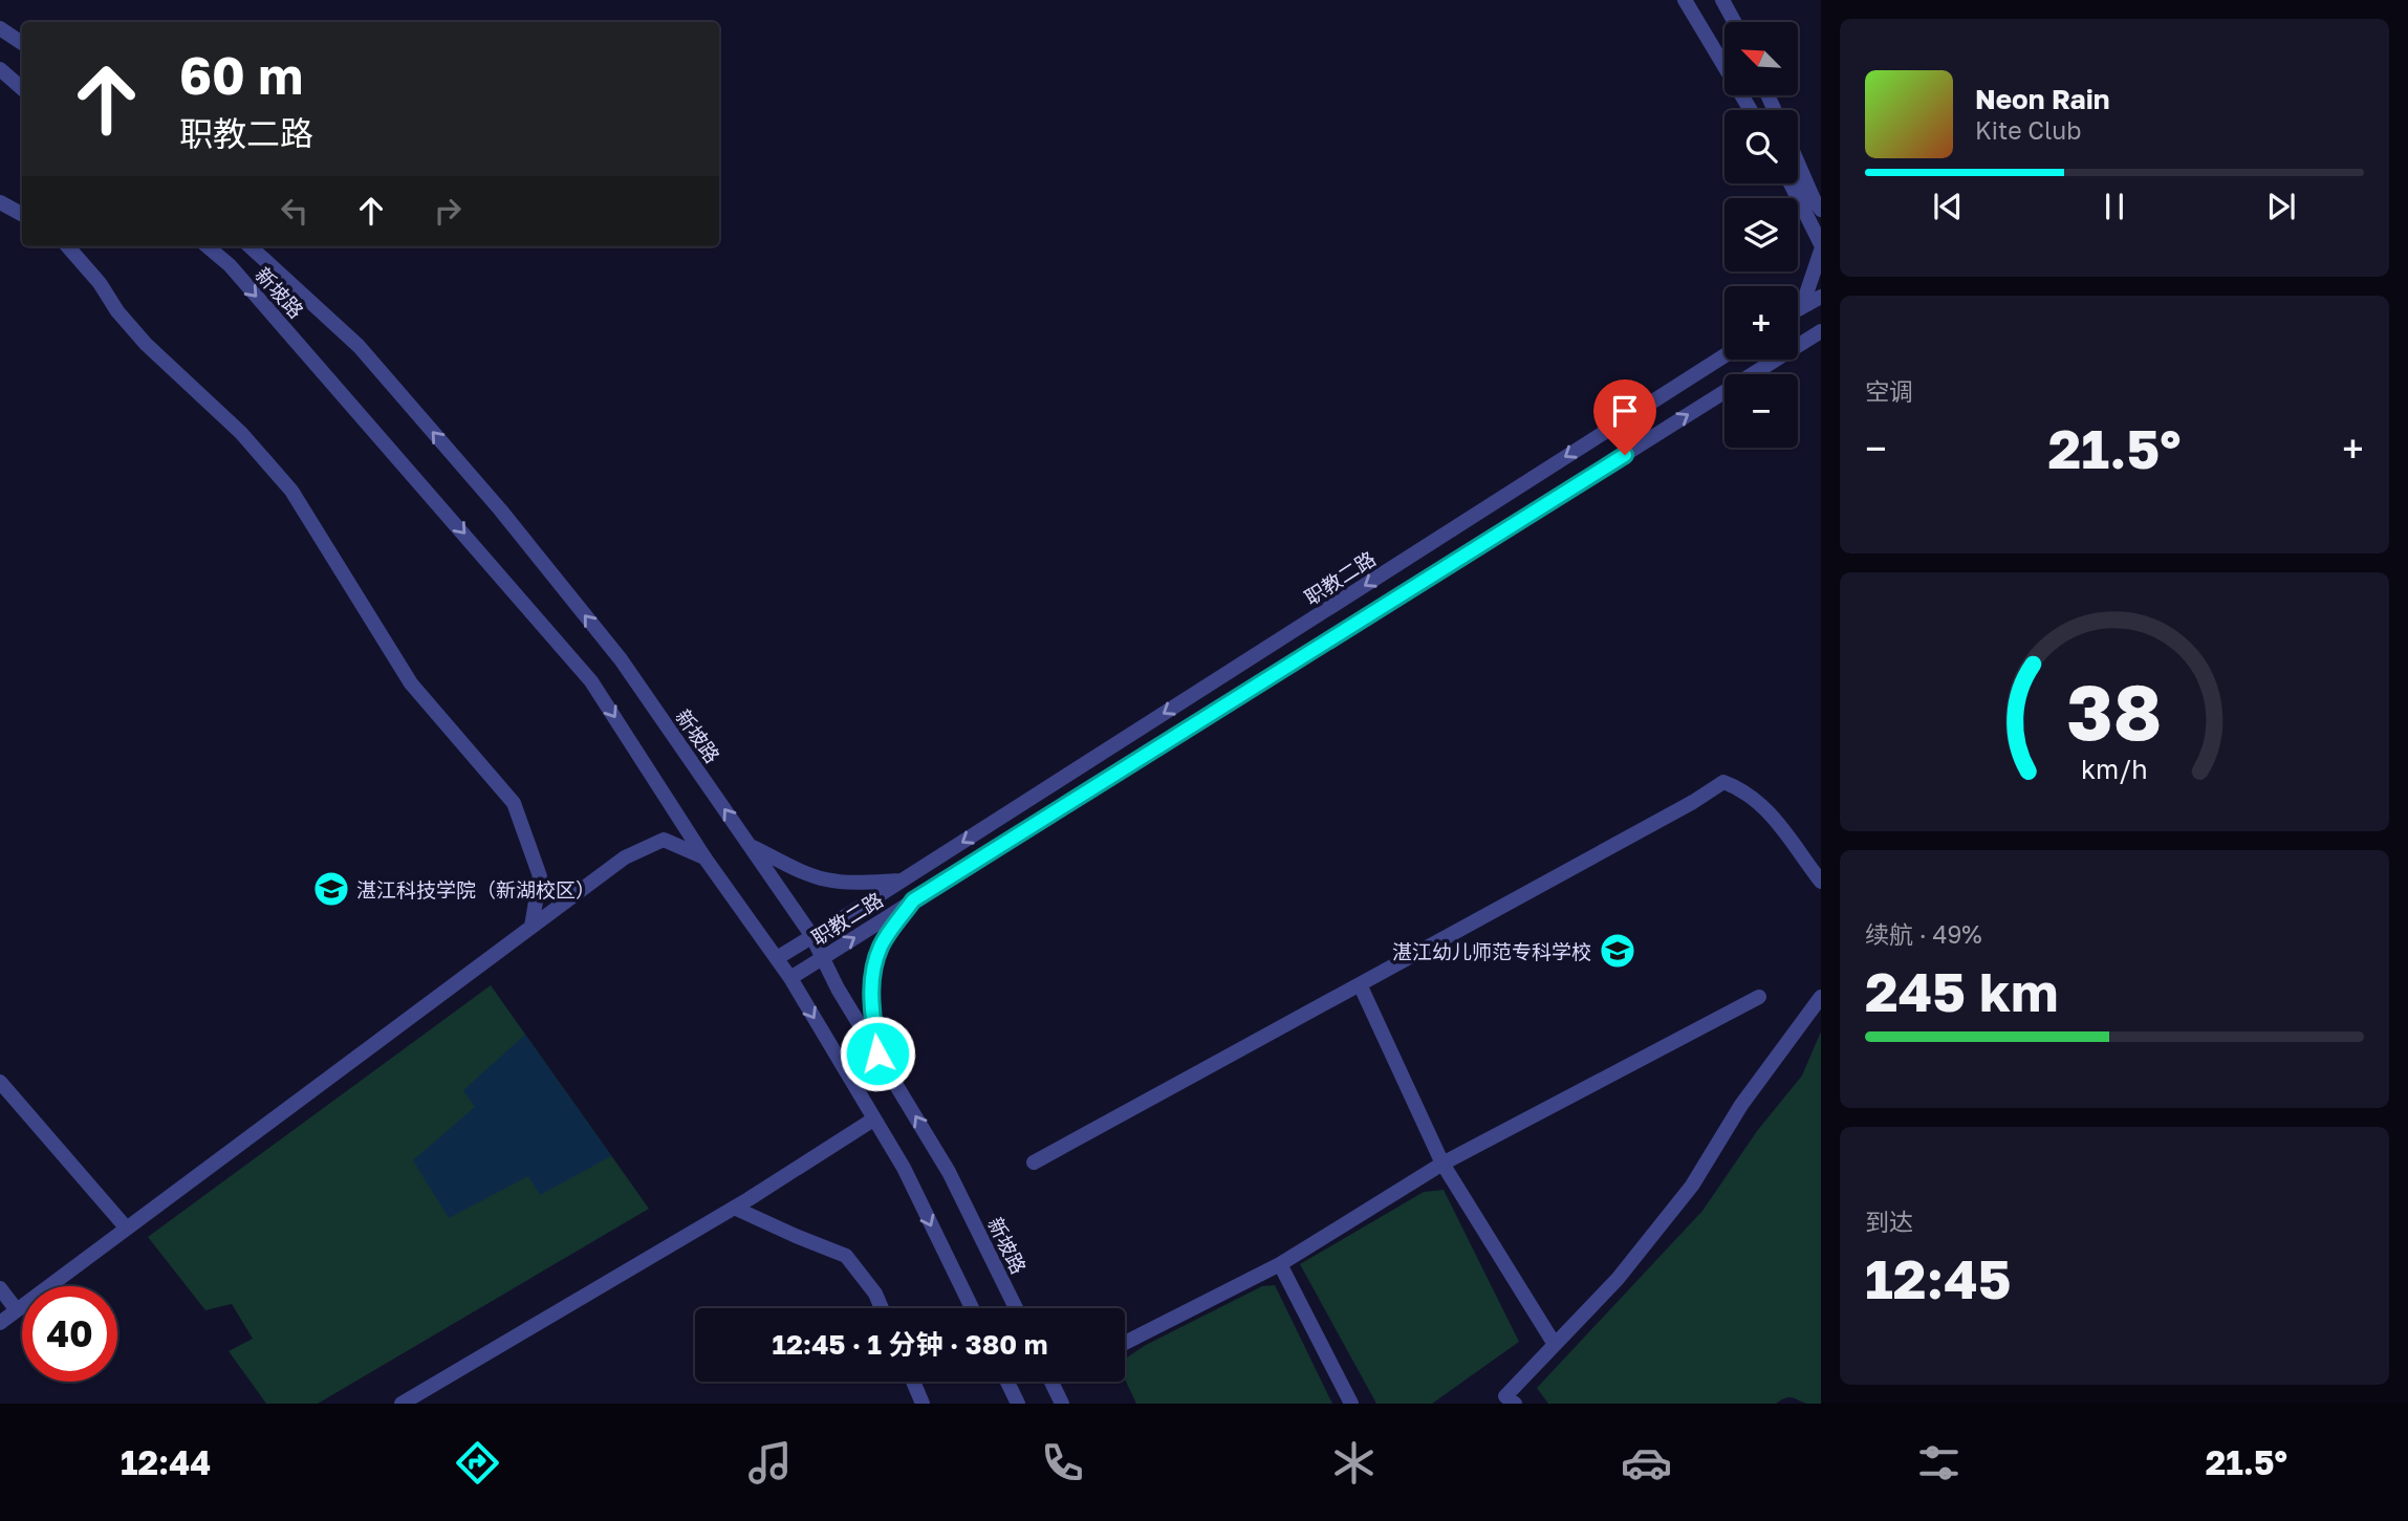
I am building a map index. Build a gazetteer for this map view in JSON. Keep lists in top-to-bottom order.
{
  "streets": {
    "street": ["新坡路", "职教二路"]
  },
  "crossings": [
    ["新坡路", "职教二路"]
  ],
  "places": {
    "school or university": ["湛江科技学院（新湖校区）", "湛江幼儿师范专科学校"]
  },
  "north": "top left",
  "page": {
    "map_buttons": ["+", "−"],
    "turn": ["60 m", "职教二路"],
    "song": ["Neon Rain", "Kite Club"],
    "tile": [
      "空调",
      ["续航 · 49%", "245 km"],
      ["到达", "12:45"]
    ],
    "heat": ["−", "21.5°", "+"],
    "limit": "40",
    "trip": "12:45 · 1 分钟 · 380 m",
    "tabs": ["12:44", "21.5°"],
    "gauge": ["38", "km/h"]
  }
}
